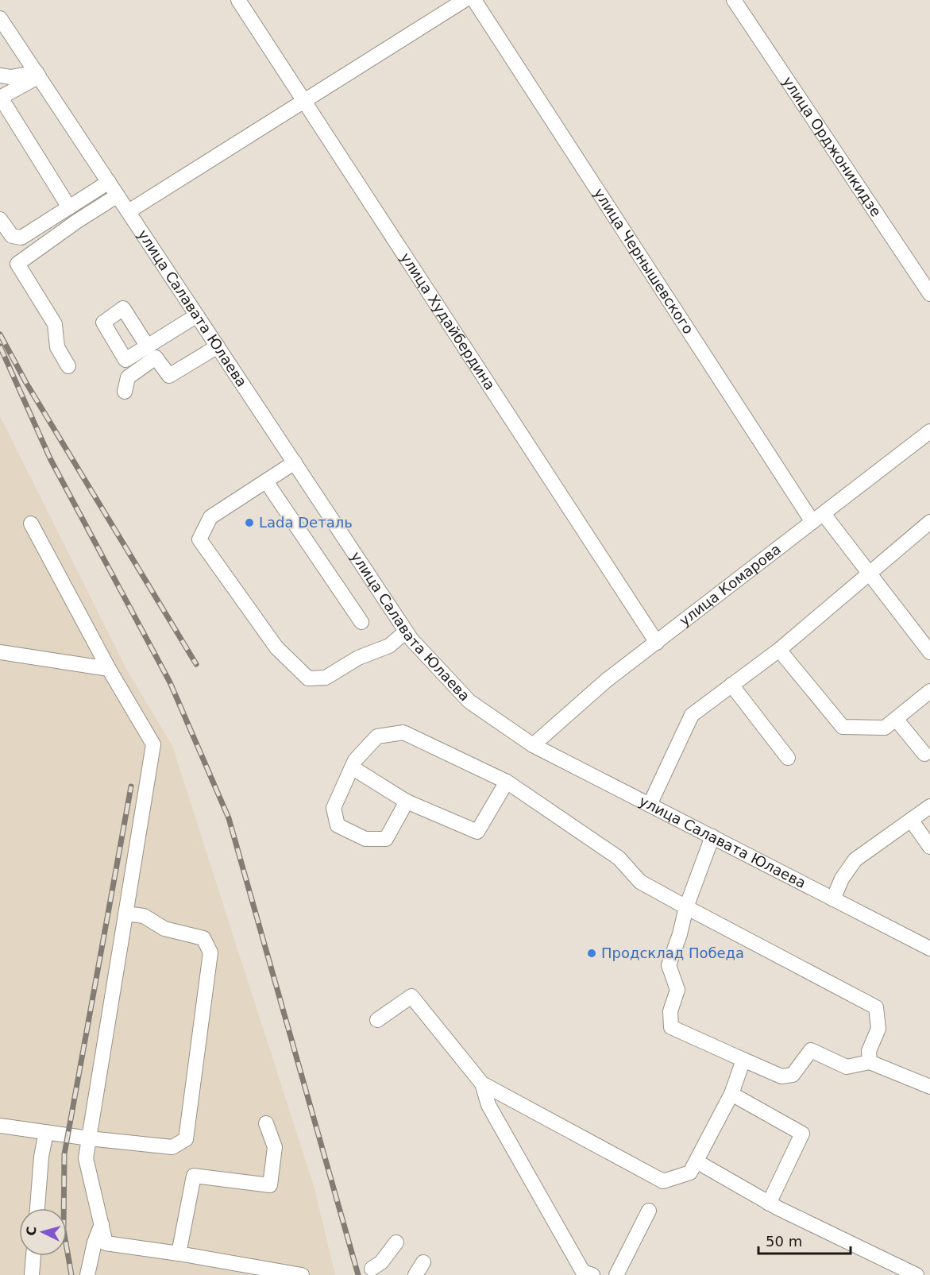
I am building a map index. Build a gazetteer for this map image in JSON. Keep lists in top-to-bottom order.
{
  "streets": {
    "street": [
      "улица Орджоникидзе",
      "улица Чернышевского",
      "улица Салавата Юлаева",
      "улица Худайбердина",
      "улица Комарова"
    ]
  },
  "crossings": [
    ["улица Чернышевского", "улица Комарова"],
    ["улица Салавата Юлаева", "улица Комарова"],
    ["улица Худайбердина", "улица Комарова"]
  ],
  "places": ["Lada Dеталь", "Продсклад Победа"],
  "scale_bar": "50 m",
  "north": "left"
}
